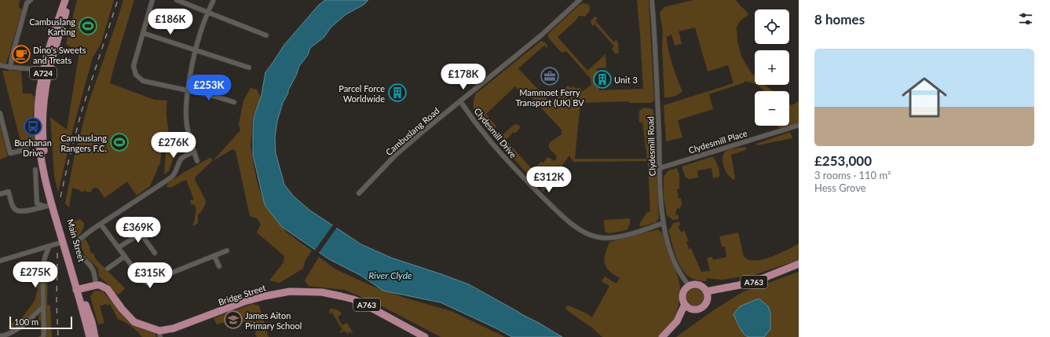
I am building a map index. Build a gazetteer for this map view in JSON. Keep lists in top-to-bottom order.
{
  "streets": {
    "main road": [
      "A724",
      "Main Street",
      "A763",
      "Bridge Street"
    ],
    "street": [
      "Cambuslang Road",
      "Clydesmill Drive",
      "Clydesmill Place",
      "Clydesmill Road"
    ]
  },
  "crossings": [
    ["A724", "Main Street"],
    ["Cambuslang Road", "Clydesmill Drive"],
    ["Clydesmill Drive", "Clydesmill Road"],
    ["Clydesmill Place", "Clydesmill Road"],
    ["Clydesmill Road", "A763"]
  ],
  "water": ["River Clyde"],
  "places": {
    "sports": ["Cambuslang Karting", "Cambuslang Rangers F.C."],
    "cafe": ["Dino's Sweets and Treats"],
    "office": ["Mammoet Ferry Transport (UK) BV"],
    "building": ["Unit 3", "Parcel Force Worldwide"],
    "bus stop": ["Buchanan Drive"],
    "school or university": ["James Aiton Primary School"]
  },
  "scale_bar": "100 m",
  "page": {
    "heading": "8 homes",
    "price": [
      "£186K",
      "£178K",
      "£253K",
      "£276K",
      "£312K",
      "£369K",
      "£275K",
      "£315K"
    ],
    "map_buttons": ["+", "−"],
    "list": [
      {
        "name": "£253,000",
        "note": "3 rooms · 110 m² · Hess Grove"
      }
    ],
    "scale": "100 m"
  }
}
